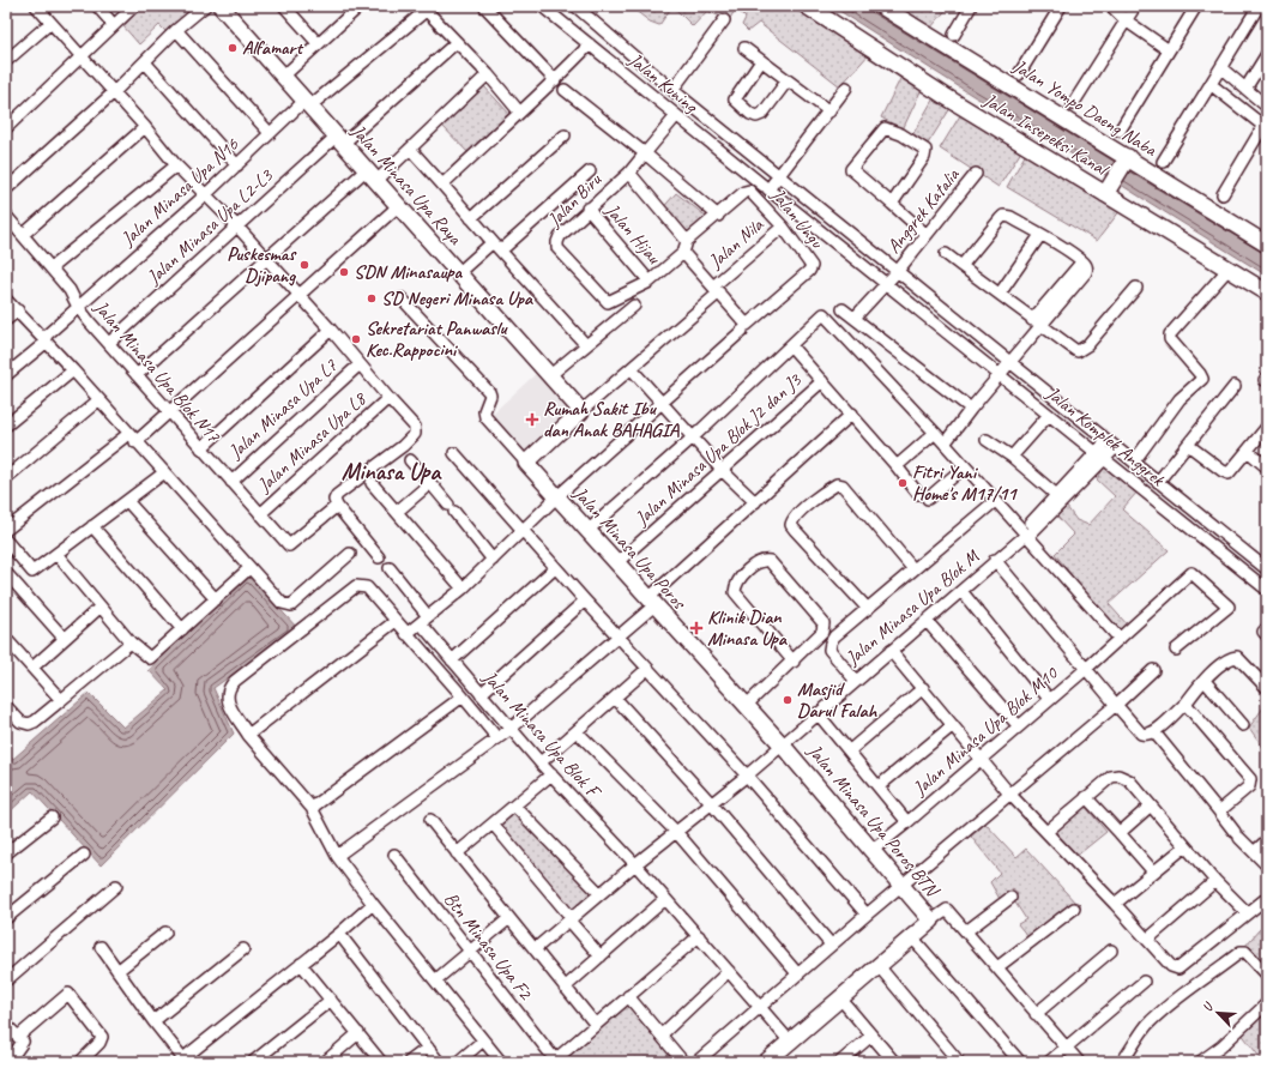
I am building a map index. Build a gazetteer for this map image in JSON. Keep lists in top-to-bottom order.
{
  "streets": {
    "street": [
      "Jalan Kuning",
      "Jalan Yompo Daeng Naba",
      "Jalan Insepeksi Kanal",
      "Jalan Minasa Upa Raya",
      "Jalan Minasa Upa N16",
      "Jalan Biru",
      "Anggrek Katalia",
      "Jalan Ungu",
      "Jalan Minasa Upa L2-L3",
      "Jalan Hijau",
      "Jalan Nila",
      "Jalan Minasa Upa Blok N17",
      "Jalan Minasa Upa L7",
      "Jalan Komplek Anggrek",
      "Jalan Minasa Upa L8",
      "Jalan Minasa Upa Blok J2 dan J3",
      "Jalan Minasa Upa Poros",
      "Jalan Minasa Upa Blok M",
      "Jalan Minasa Upa Blok M10",
      "Jalan Minasa Upa Blok F",
      "Jalan Minasa Upa Poros BTN",
      "Btn Minasa Upa F2"
    ]
  },
  "crossings": [
    ["Jalan Kuning", "Jalan Biru"],
    ["Jalan Kuning", "Anggrek Katalia"],
    ["Jalan Kuning", "Jalan Komplek Anggrek"],
    ["Jalan Minasa Upa Raya", "Jalan Minasa Upa N16"],
    ["Jalan Minasa Upa Raya", "Jalan Minasa Upa L2-L3"],
    ["Jalan Minasa Upa Raya", "Jalan Nila"],
    ["Jalan Minasa Upa N16", "Jalan Minasa Upa Blok N17"],
    ["Jalan Biru", "Jalan Hijau"],
    ["Anggrek Katalia", "Jalan Komplek Anggrek"],
    ["Jalan Ungu", "Jalan Nila"],
    ["Jalan Ungu", "Jalan Minasa Upa Poros"],
    ["Jalan Ungu", "Jalan Minasa Upa Blok F"],
    ["Jalan Minasa Upa L2-L3", "Jalan Minasa Upa Blok N17"],
    ["Jalan Minasa Upa Blok N17", "Jalan Minasa Upa L7"],
    ["Jalan Minasa Upa Blok N17", "Jalan Minasa Upa L8"],
    ["Jalan Komplek Anggrek", "Jalan Minasa Upa Blok M"],
    ["Jalan Minasa Upa Blok J2 dan J3", "Jalan Minasa Upa Poros"],
    ["Jalan Minasa Upa Poros", "Jalan Minasa Upa Blok M"],
    ["Jalan Minasa Upa Poros", "Jalan Minasa Upa Poros BTN"],
    ["Jalan Minasa Upa Blok M", "Jalan Minasa Upa Poros BTN"],
    ["Jalan Minasa Upa Blok M10", "Jalan Minasa Upa Poros BTN"],
    ["Jalan Minasa Upa Blok F", "Jalan Minasa Upa Poros BTN"]
  ],
  "districts": ["Minasa Upa"],
  "places": {
    "other": [
      "Alfamart",
      "Puskesmas Djipang",
      "SDN Minasaupa",
      "SD Negeri Minasa Upa",
      "Sekretariat Panwaslu Kec.Rappocini",
      "Fitri Yani Home's M17/11",
      "Masjid Darul Falah"
    ],
    "health": ["Rumah Sakit Ibu dan Anak BAHAGIA", "Klinik Dian Minasa Upa"]
  },
  "north": "top left"
}
